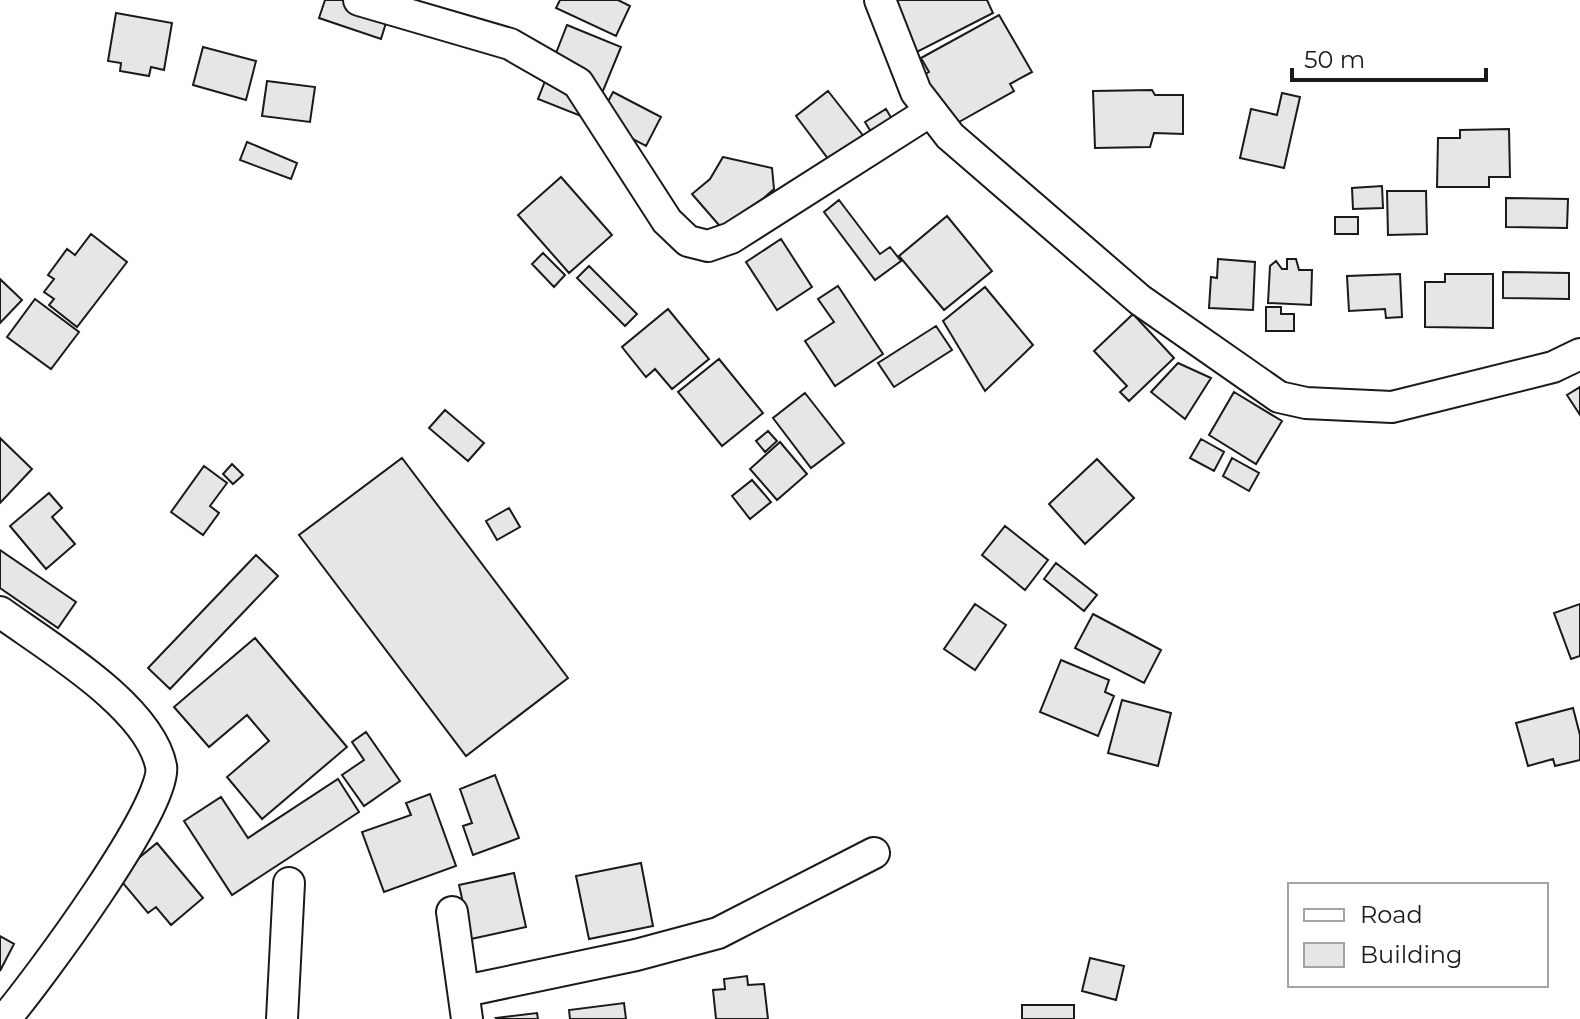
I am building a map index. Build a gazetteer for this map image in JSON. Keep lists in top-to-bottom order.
{
  "legend": ["Road", "Building"],
  "scale_bar": "50 m"
}
